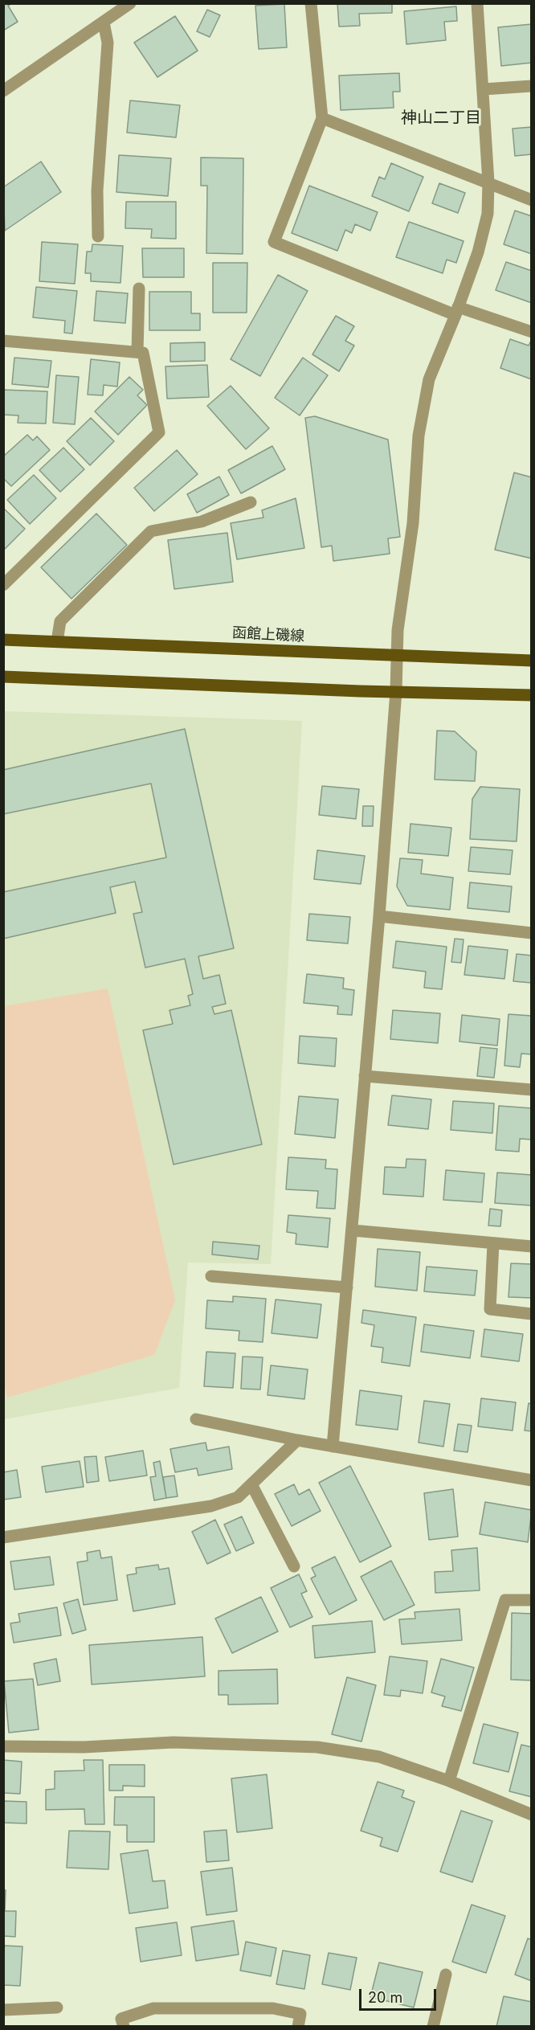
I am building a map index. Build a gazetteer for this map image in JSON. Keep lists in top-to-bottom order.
{
  "streets": {
    "main road": ["函館上磯線"]
  },
  "districts": ["神山二丁目"],
  "scale_bar": "20 m"
}
